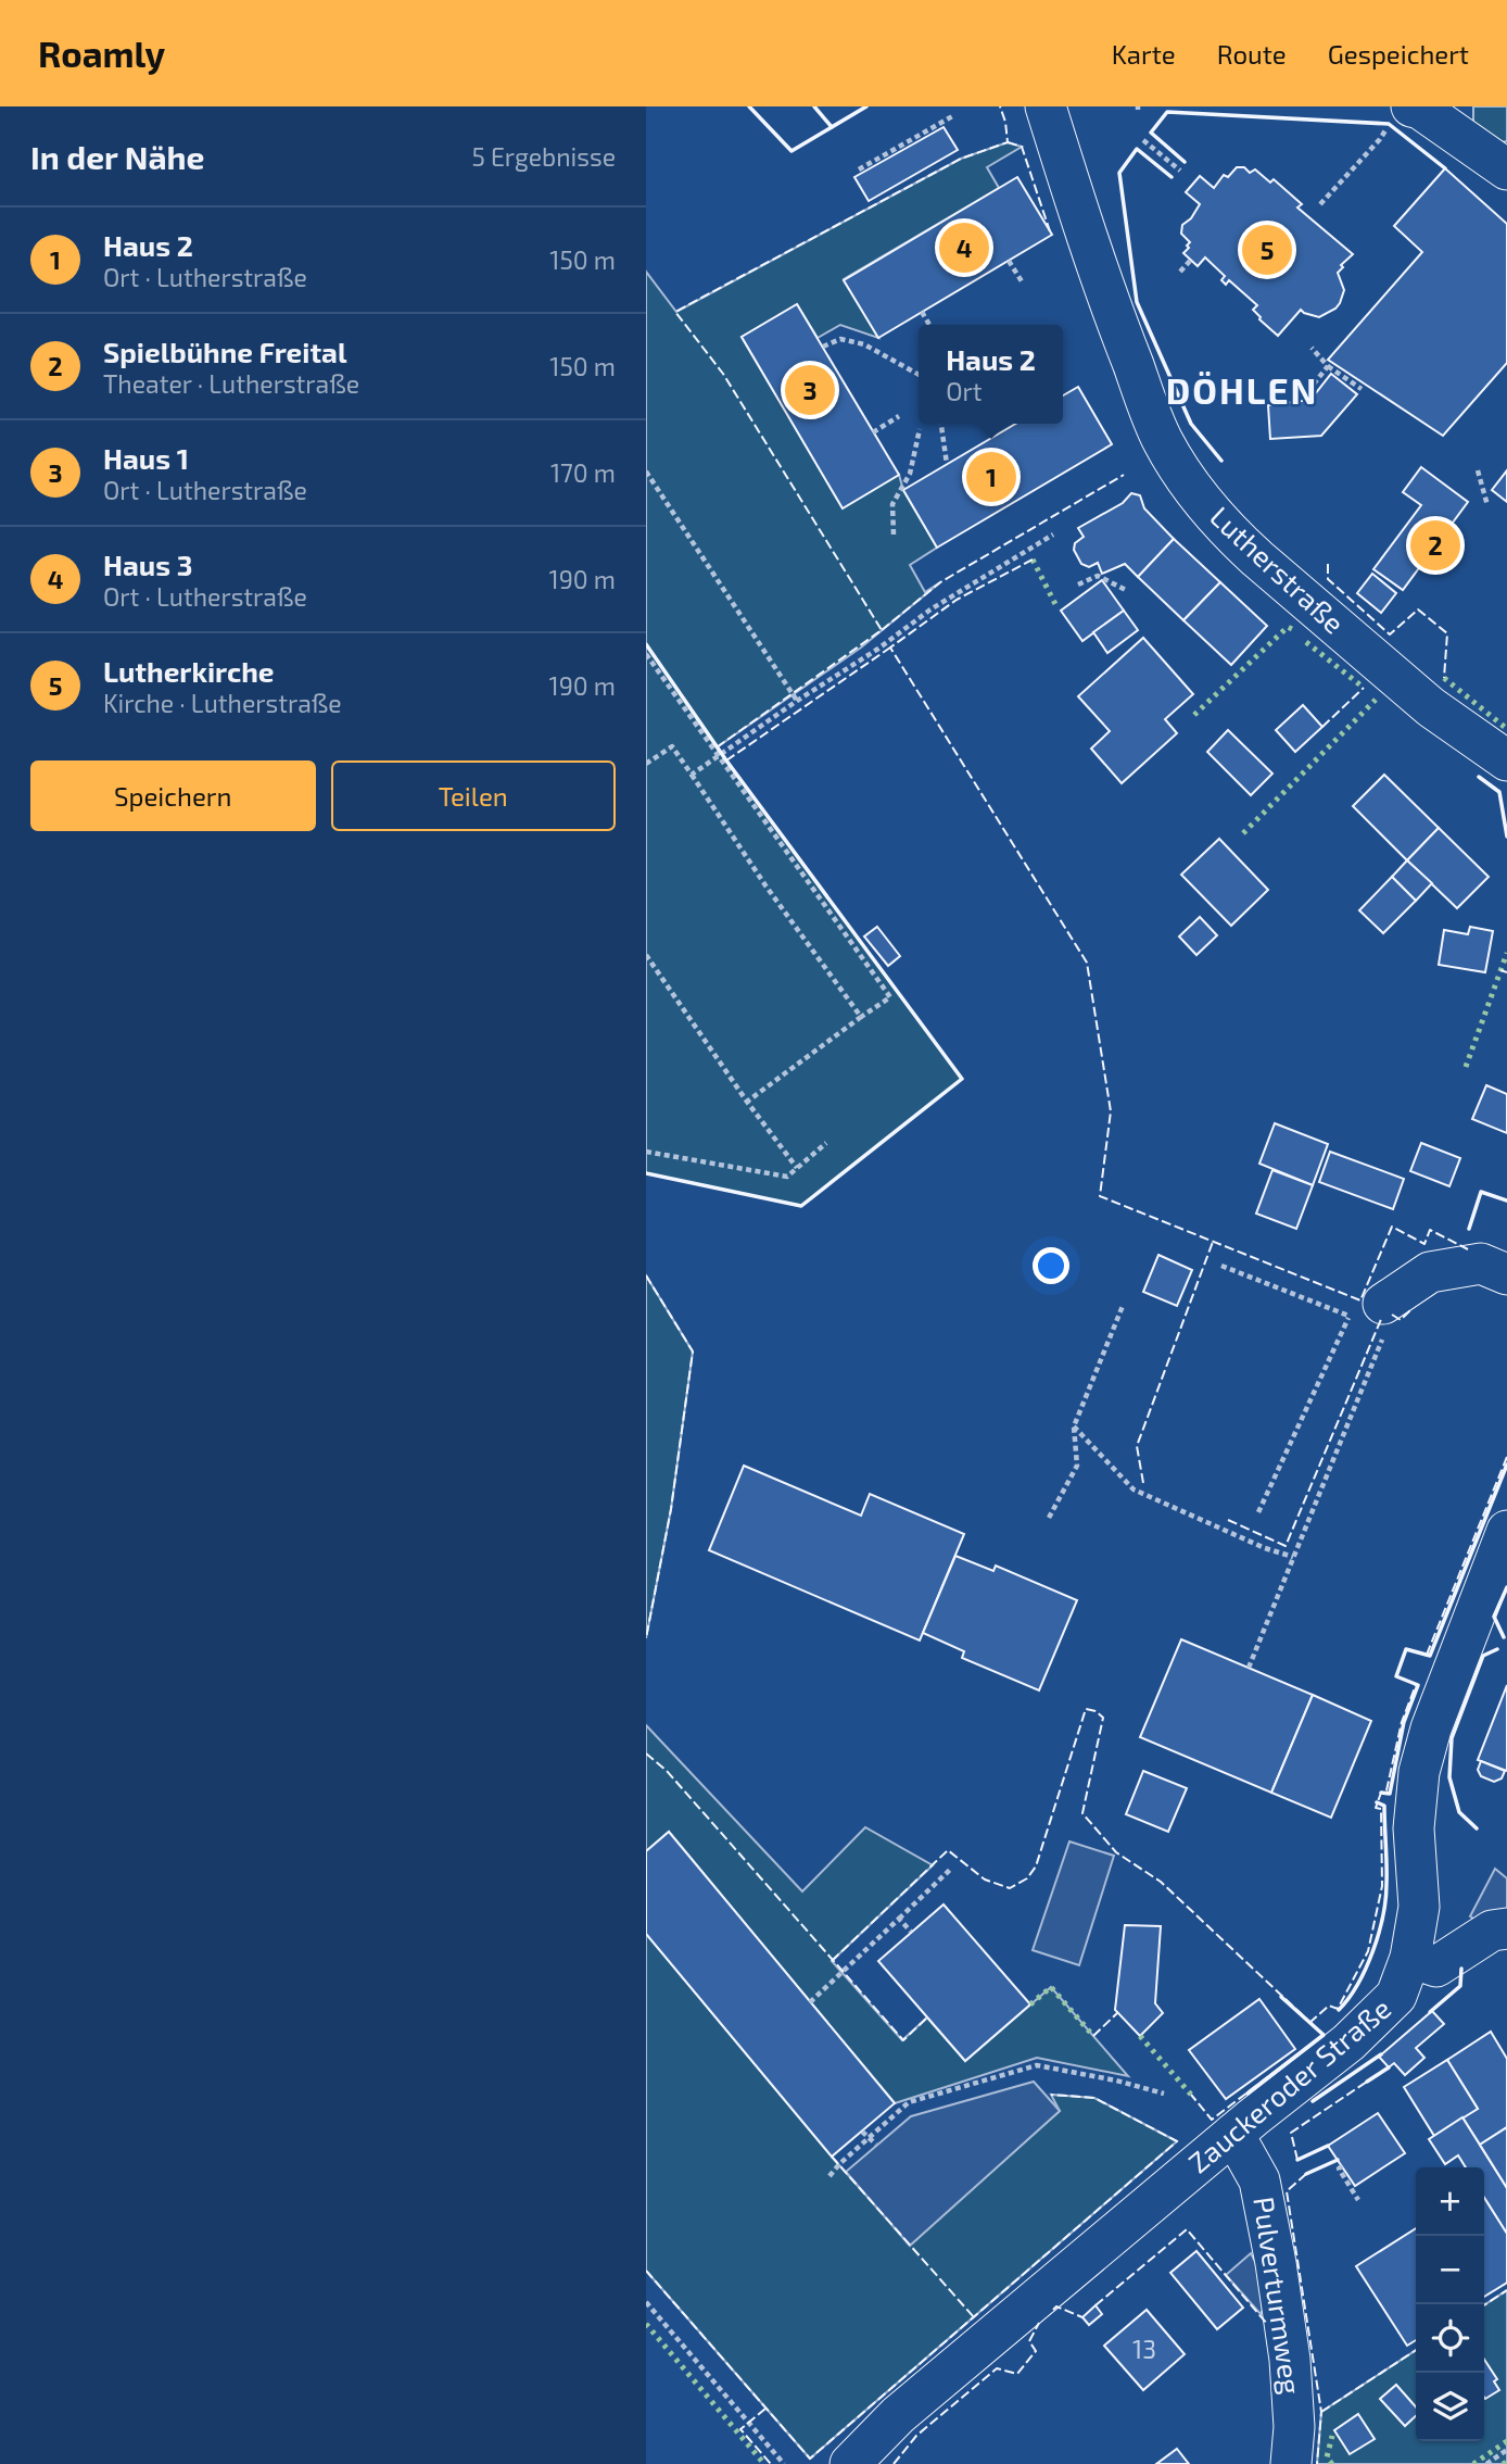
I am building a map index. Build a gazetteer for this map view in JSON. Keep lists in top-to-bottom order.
{
  "streets": {
    "street": ["Lutherstraße", "Zauckeroder Straße", "Pulverturmweg"]
  },
  "crossings": [
    ["Zauckeroder Straße", "Pulverturmweg"]
  ],
  "districts": ["DÖHLEN"],
  "house_numbers": ["13"],
  "page": {
    "header": "Roamly",
    "nav": ["Karte", "Route", "Gespeichert"],
    "heading": ["In der Nähe", "5 Ergebnisse"],
    "list": [
      {
        "mark": "1",
        "name": "Haus 2",
        "note": "Ort · Lutherstraße",
        "value": "150 m"
      },
      {
        "mark": "2",
        "name": "Spielbühne Freital",
        "note": "Theater · Lutherstraße",
        "value": "150 m"
      },
      {
        "mark": "3",
        "name": "Haus 1",
        "note": "Ort · Lutherstraße",
        "value": "170 m"
      },
      {
        "mark": "4",
        "name": "Haus 3",
        "note": "Ort · Lutherstraße",
        "value": "190 m"
      },
      {
        "mark": "5",
        "name": "Lutherkirche",
        "note": "Kirche · Lutherstraße",
        "value": "190 m"
      }
    ],
    "pins": [
      "4",
      "5",
      "3",
      "1",
      "2"
    ],
    "popup": ["Haus 2", "Ort"],
    "buttons": ["Speichern", "Teilen"],
    "map_buttons": ["+", "−"]
  }
}
